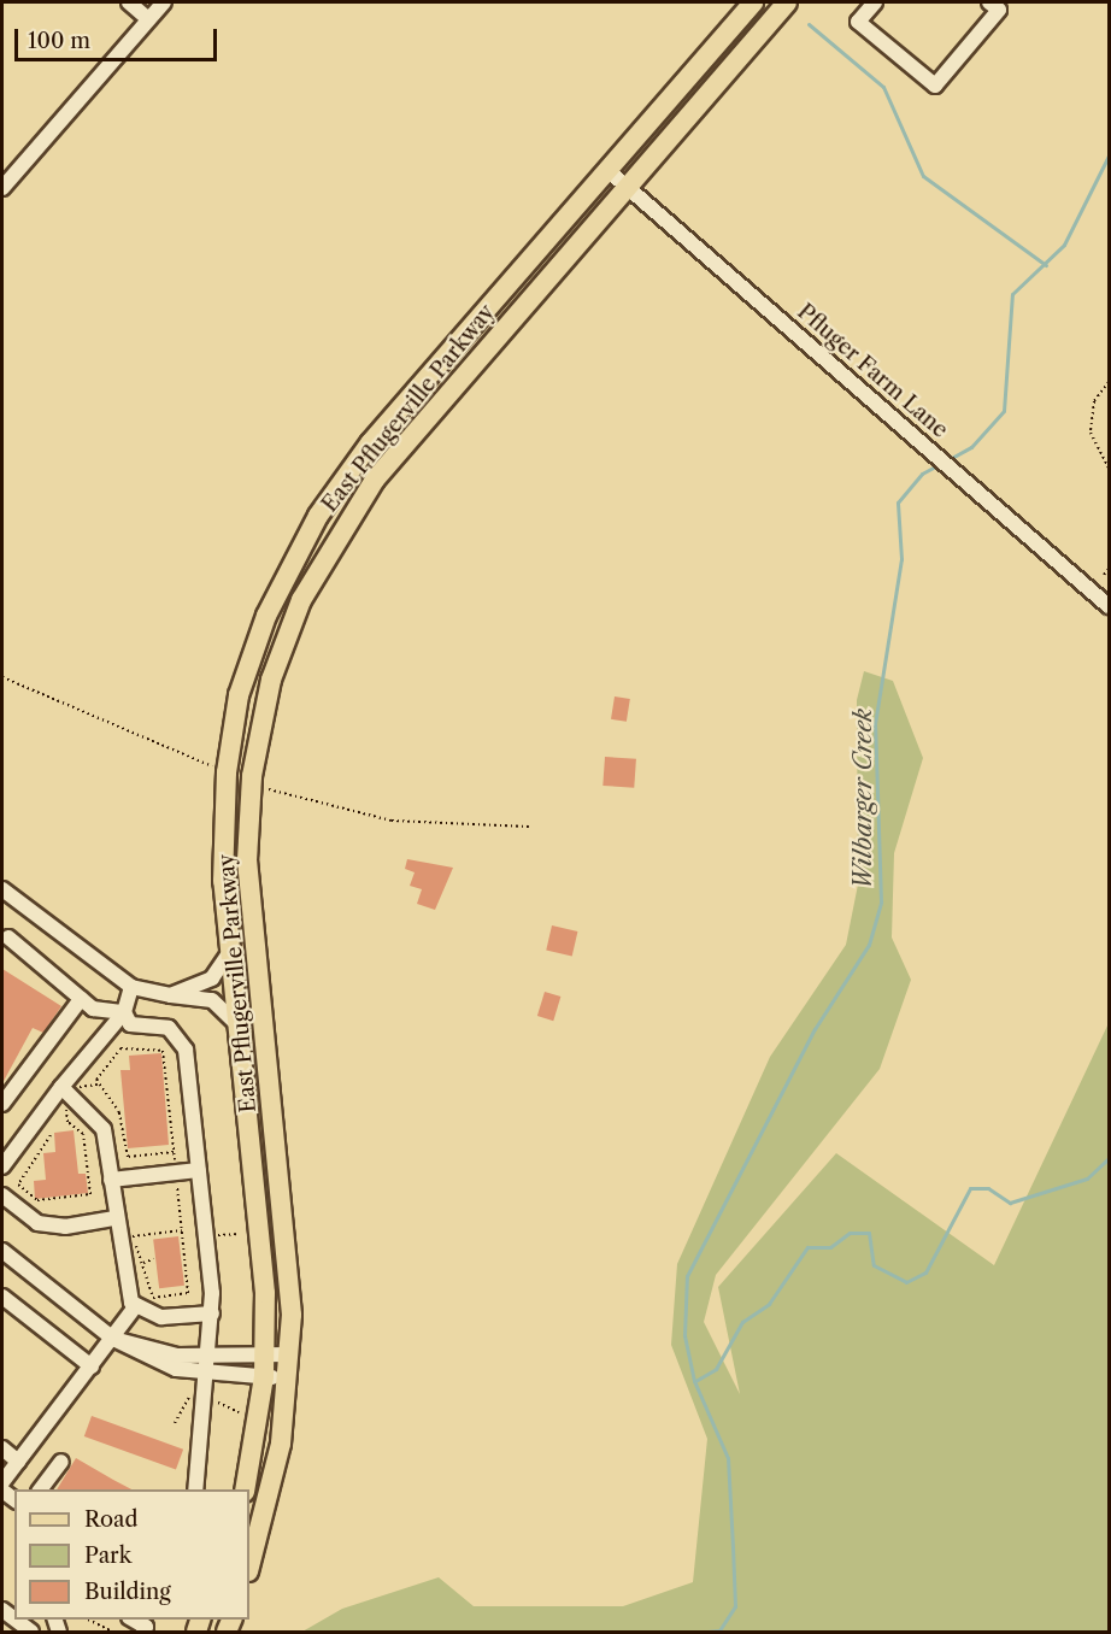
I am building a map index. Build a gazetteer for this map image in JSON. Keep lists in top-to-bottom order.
{
  "streets": {
    "main road": ["East Pflugerville Parkway"],
    "street": ["Pfluger Farm Lane"]
  },
  "crossings": [
    ["Pfluger Farm Lane", "East Pflugerville Parkway"]
  ],
  "water": ["Wilbarger Creek"],
  "legend": ["Road", "Park", "Building"],
  "scale_bar": "100 m"
}
